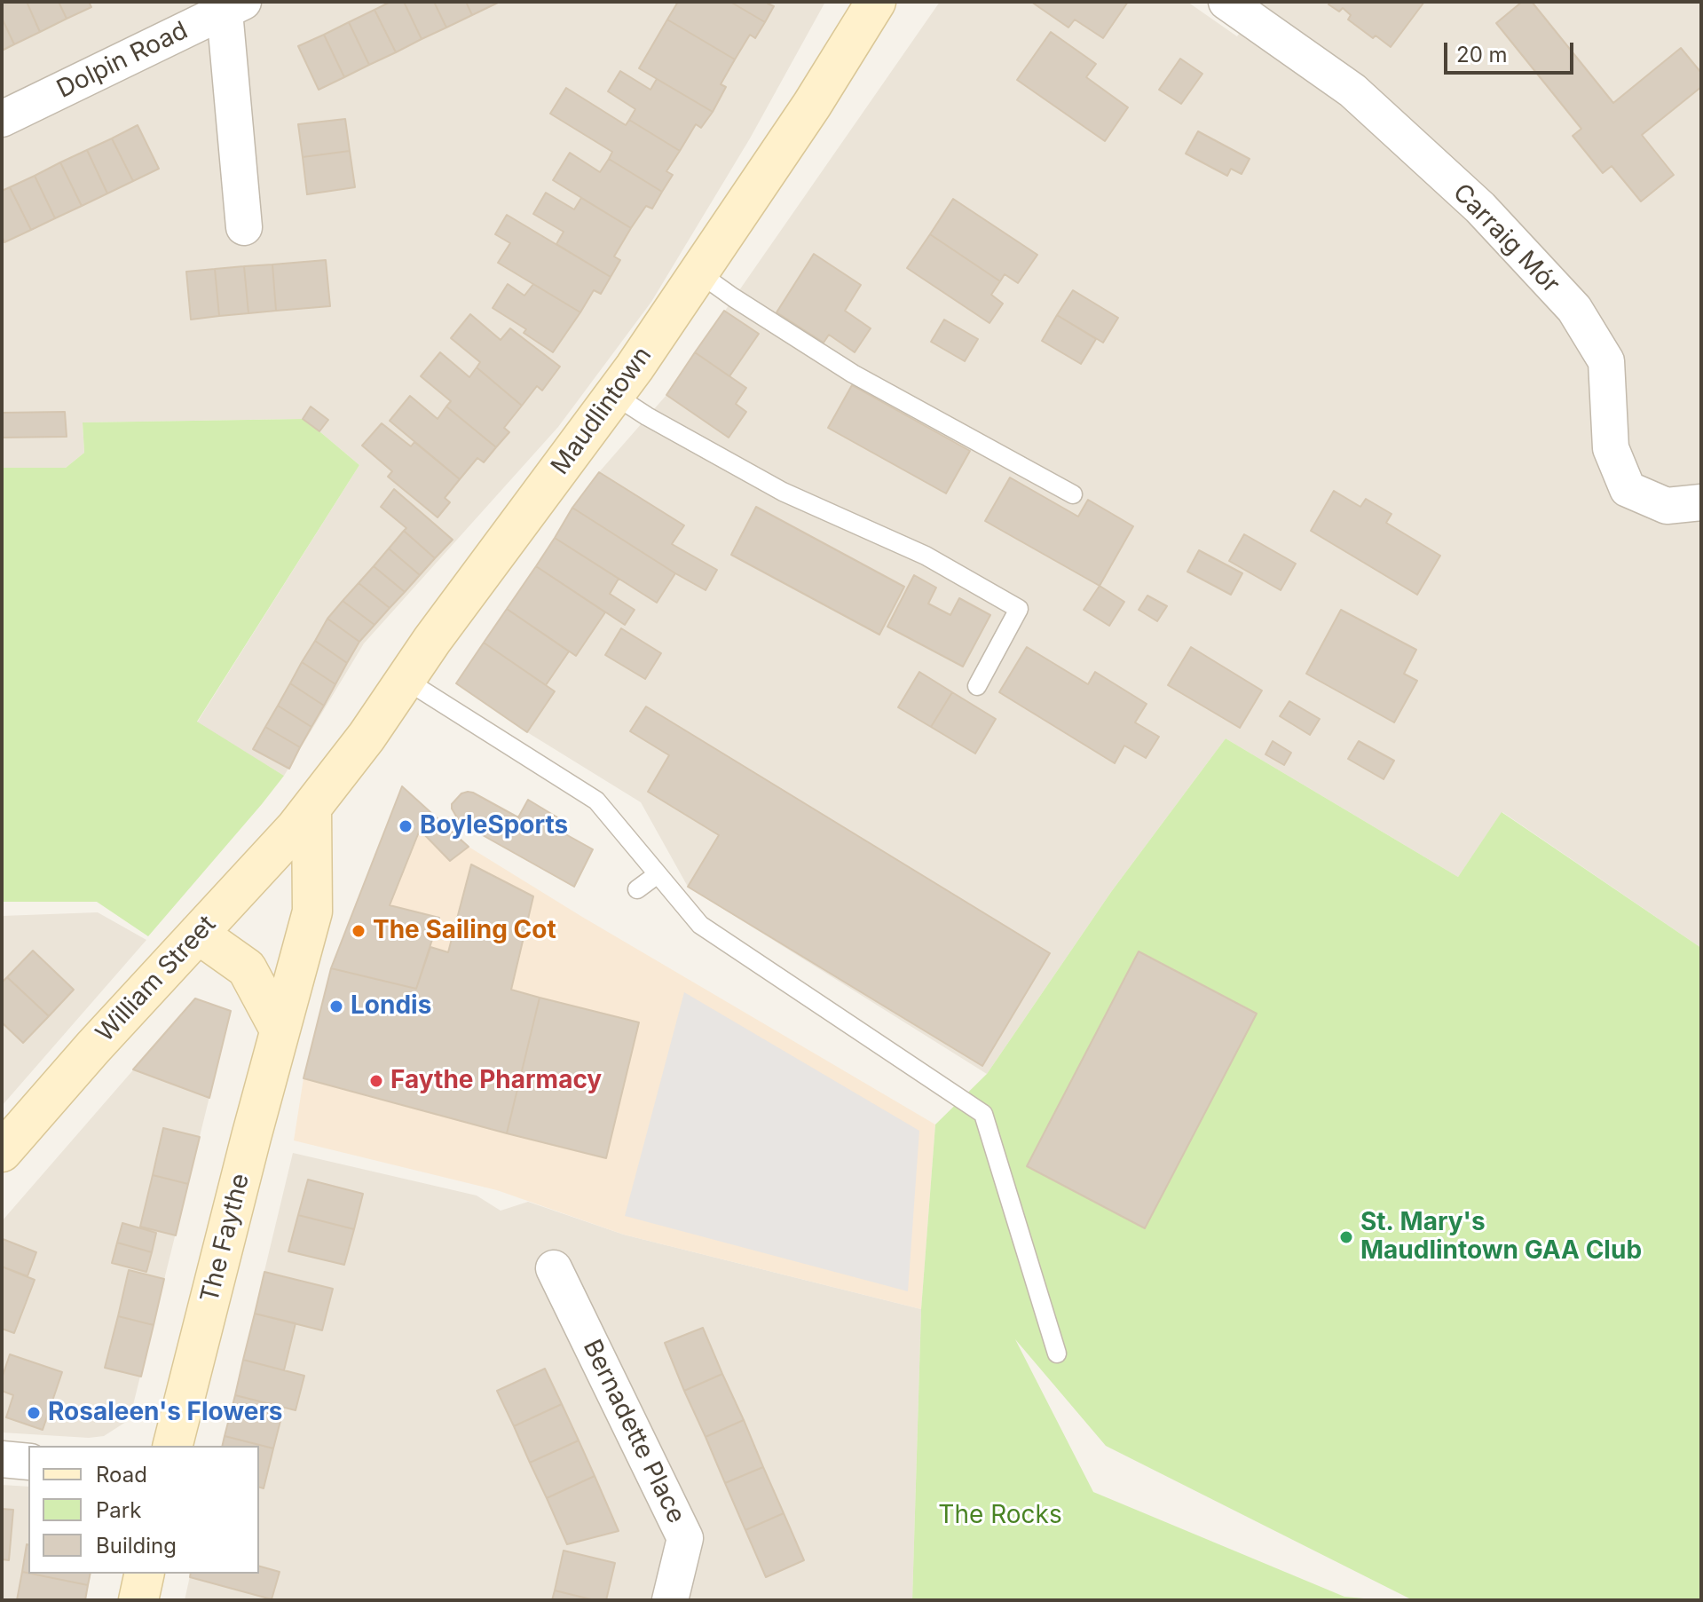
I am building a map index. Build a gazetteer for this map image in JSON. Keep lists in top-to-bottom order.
{
  "streets": {
    "main road": ["Maudlintown", "William Street", "The Faythe"],
    "street": ["Dolpin Road", "Carraig Mór", "Bernadette Place"]
  },
  "crossings": [
    ["Maudlintown", "William Street"],
    ["Maudlintown", "The Faythe"],
    ["William Street", "The Faythe"]
  ],
  "parks": ["The Rocks"],
  "places": [
    "BoyleSports",
    "The Sailing Cot",
    "Londis",
    "Faythe Pharmacy",
    "St. Mary's Maudlintown GAA Club",
    "Rosaleen's Flowers"
  ],
  "legend": ["Road", "Park", "Building"],
  "scale_bar": "20 m"
}
